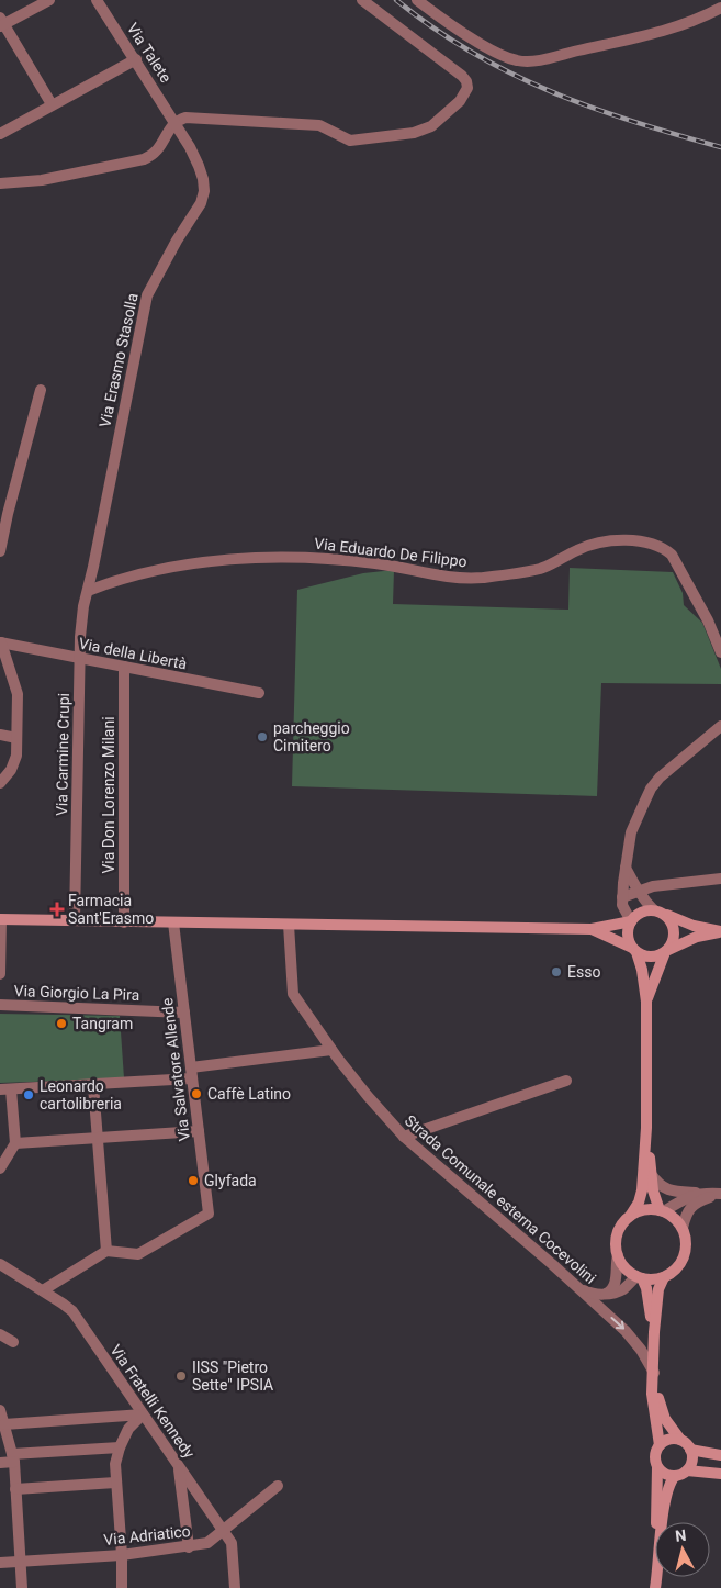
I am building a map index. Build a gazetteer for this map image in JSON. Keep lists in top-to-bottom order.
{
  "streets": {
    "street": [
      "Via Talete",
      "Via Erasmo Stasolla",
      "Via Eduardo De Filippo",
      "Via della Libertà",
      "Via Carmine Crupi",
      "Via Don Lorenzo Milani",
      "Via Giorgio La Pira",
      "Via Salvatore Allende",
      "Strada Comunale esterna Cocevolini",
      "Via Fratelli Kennedy",
      "Via Adriatico"
    ]
  },
  "crossings": [
    ["Via Talete", "Via Erasmo Stasolla"],
    ["Via Erasmo Stasolla", "Via Eduardo De Filippo"],
    ["Via Erasmo Stasolla", "Via Carmine Crupi"],
    ["Via Eduardo De Filippo", "Via Carmine Crupi"],
    ["Via della Libertà", "Via Carmine Crupi"],
    ["Via della Libertà", "Via Don Lorenzo Milani"],
    ["Via Giorgio La Pira", "Via Salvatore Allende"],
    ["Via Fratelli Kennedy", "Via Adriatico"]
  ],
  "places": {
    "other": [
      "parcheggio Cimitero",
      "Esso",
      "Tangram",
      "Caffè Latino",
      "Leonardo cartolibreria",
      "Glyfada",
      "IISS \"Pietro Sette\" IPSIA"
    ],
    "health": ["Farmacia Sant'Erasmo"]
  },
  "north": "top"
}
